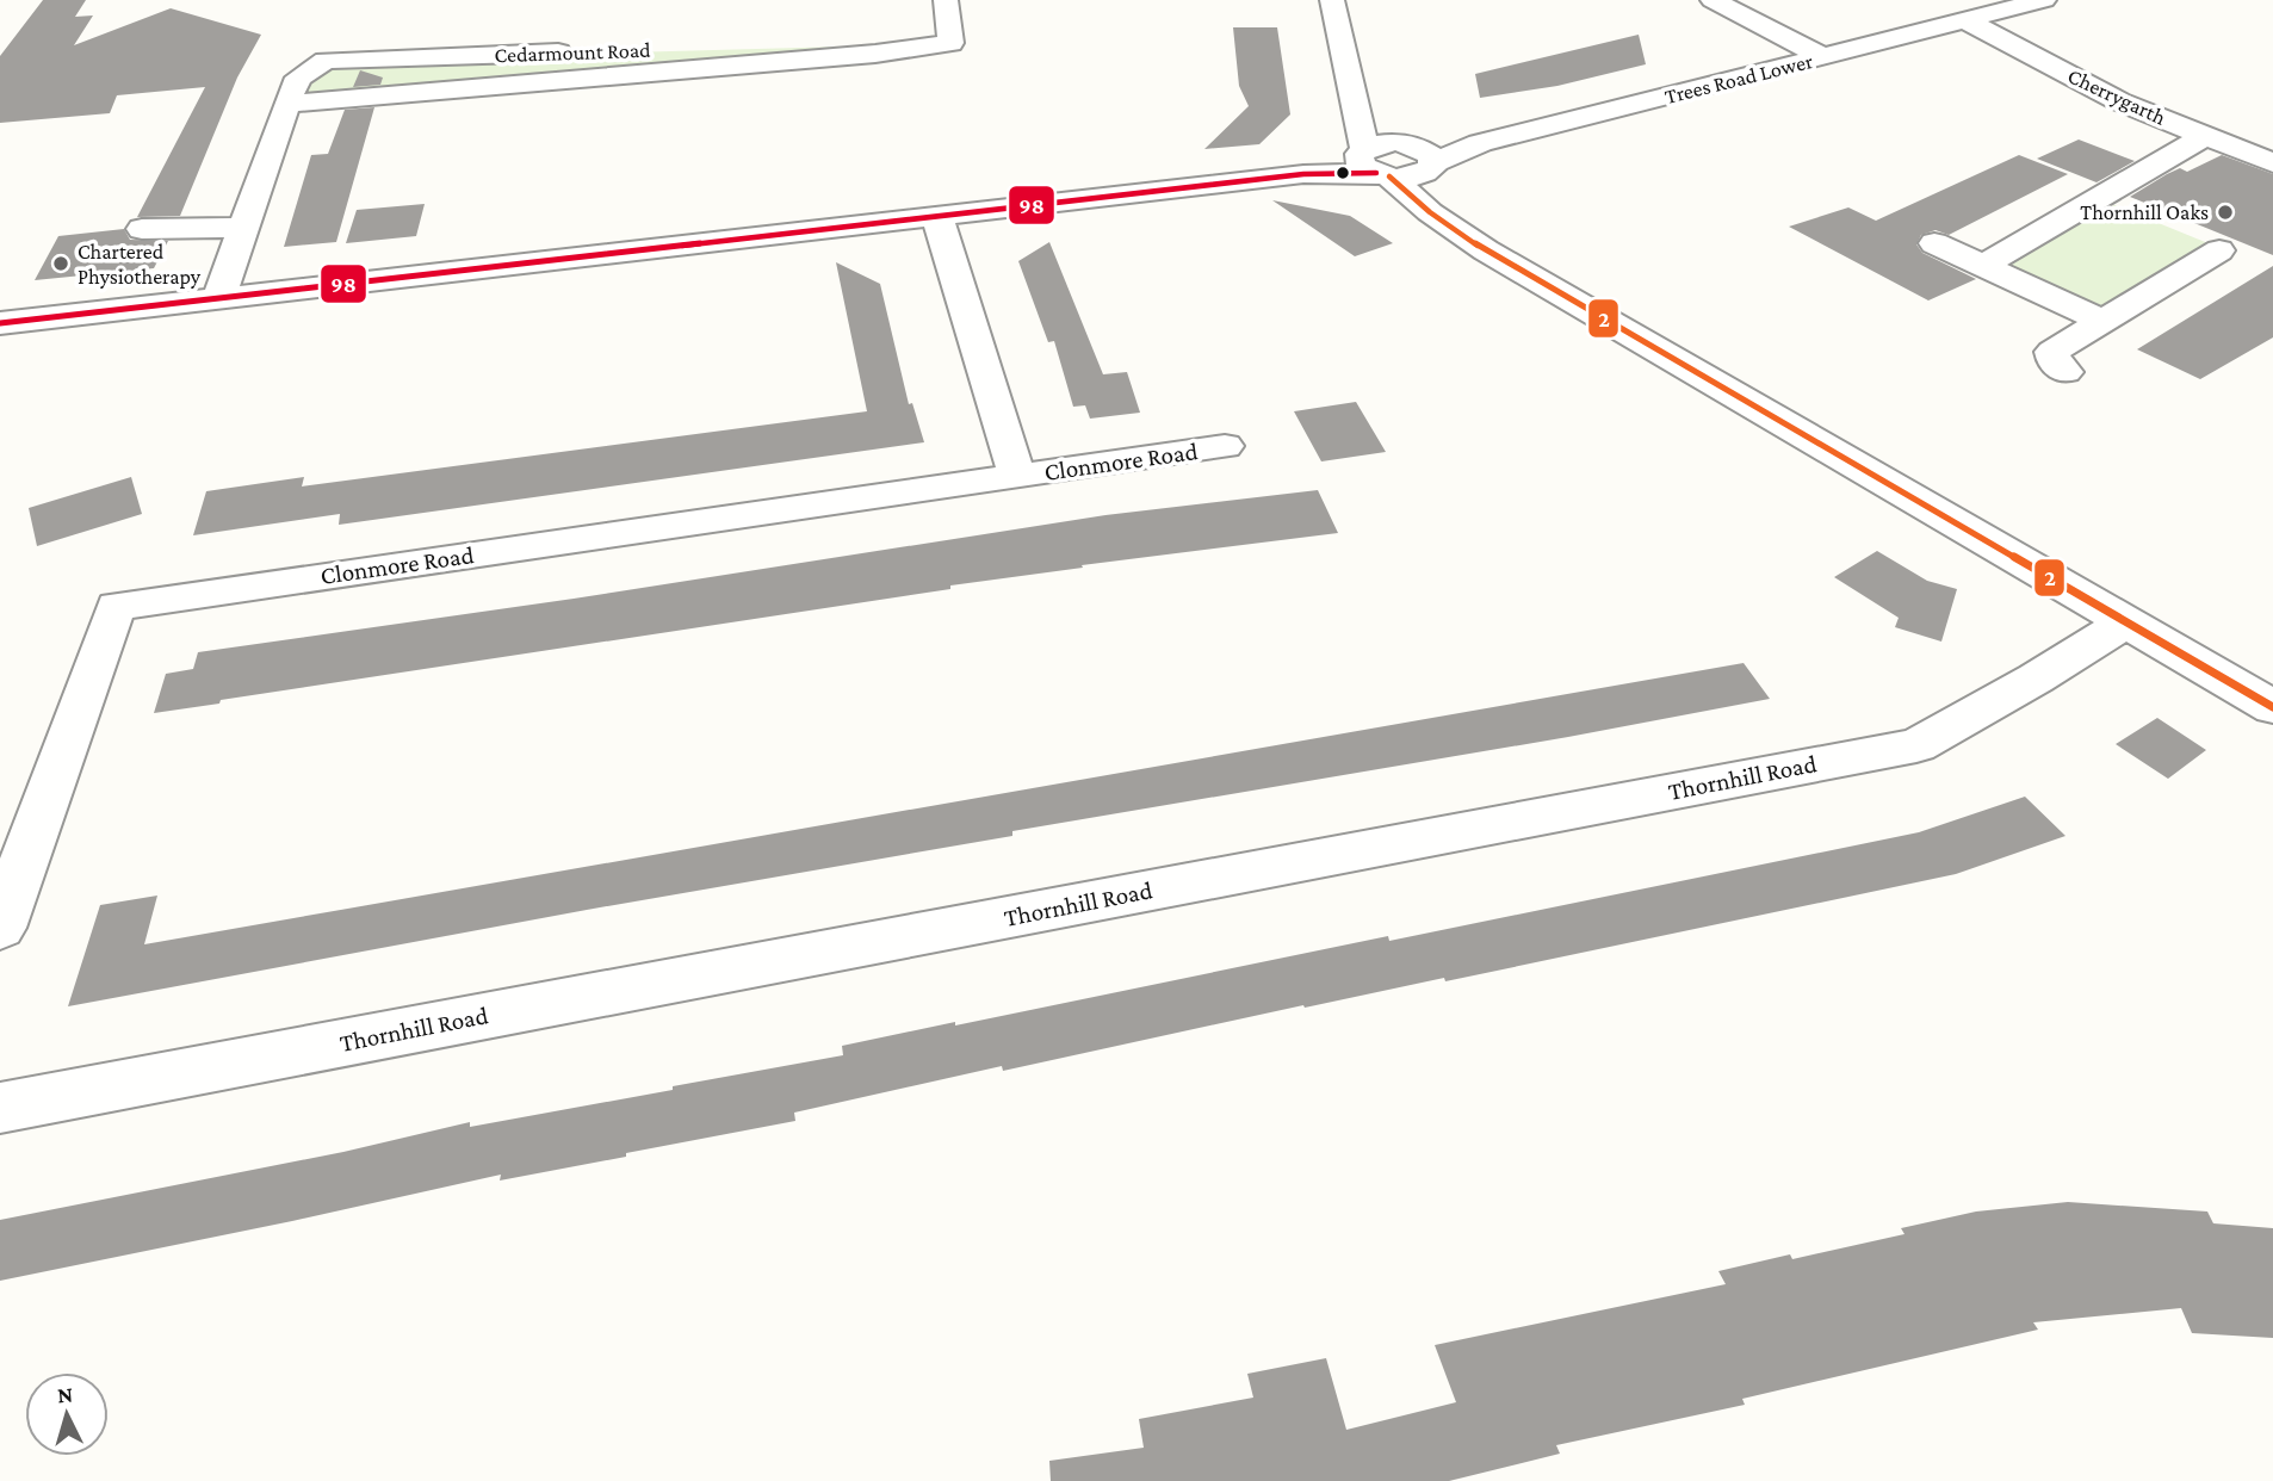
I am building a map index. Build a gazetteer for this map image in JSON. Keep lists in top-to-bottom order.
{
  "streets": {
    "street": [
      "Cedarmount Road",
      "Trees Road Lower",
      "Cherrygarth",
      "Clonmore Road",
      "Thornhill Road"
    ]
  },
  "crossings": [
    ["Trees Road Lower", "Cherrygarth"]
  ],
  "places": ["Thornhill Oaks", "Chartered Physiotherapy"],
  "lines": ["transit line 98", "transit line 2"],
  "north": "top"
}
